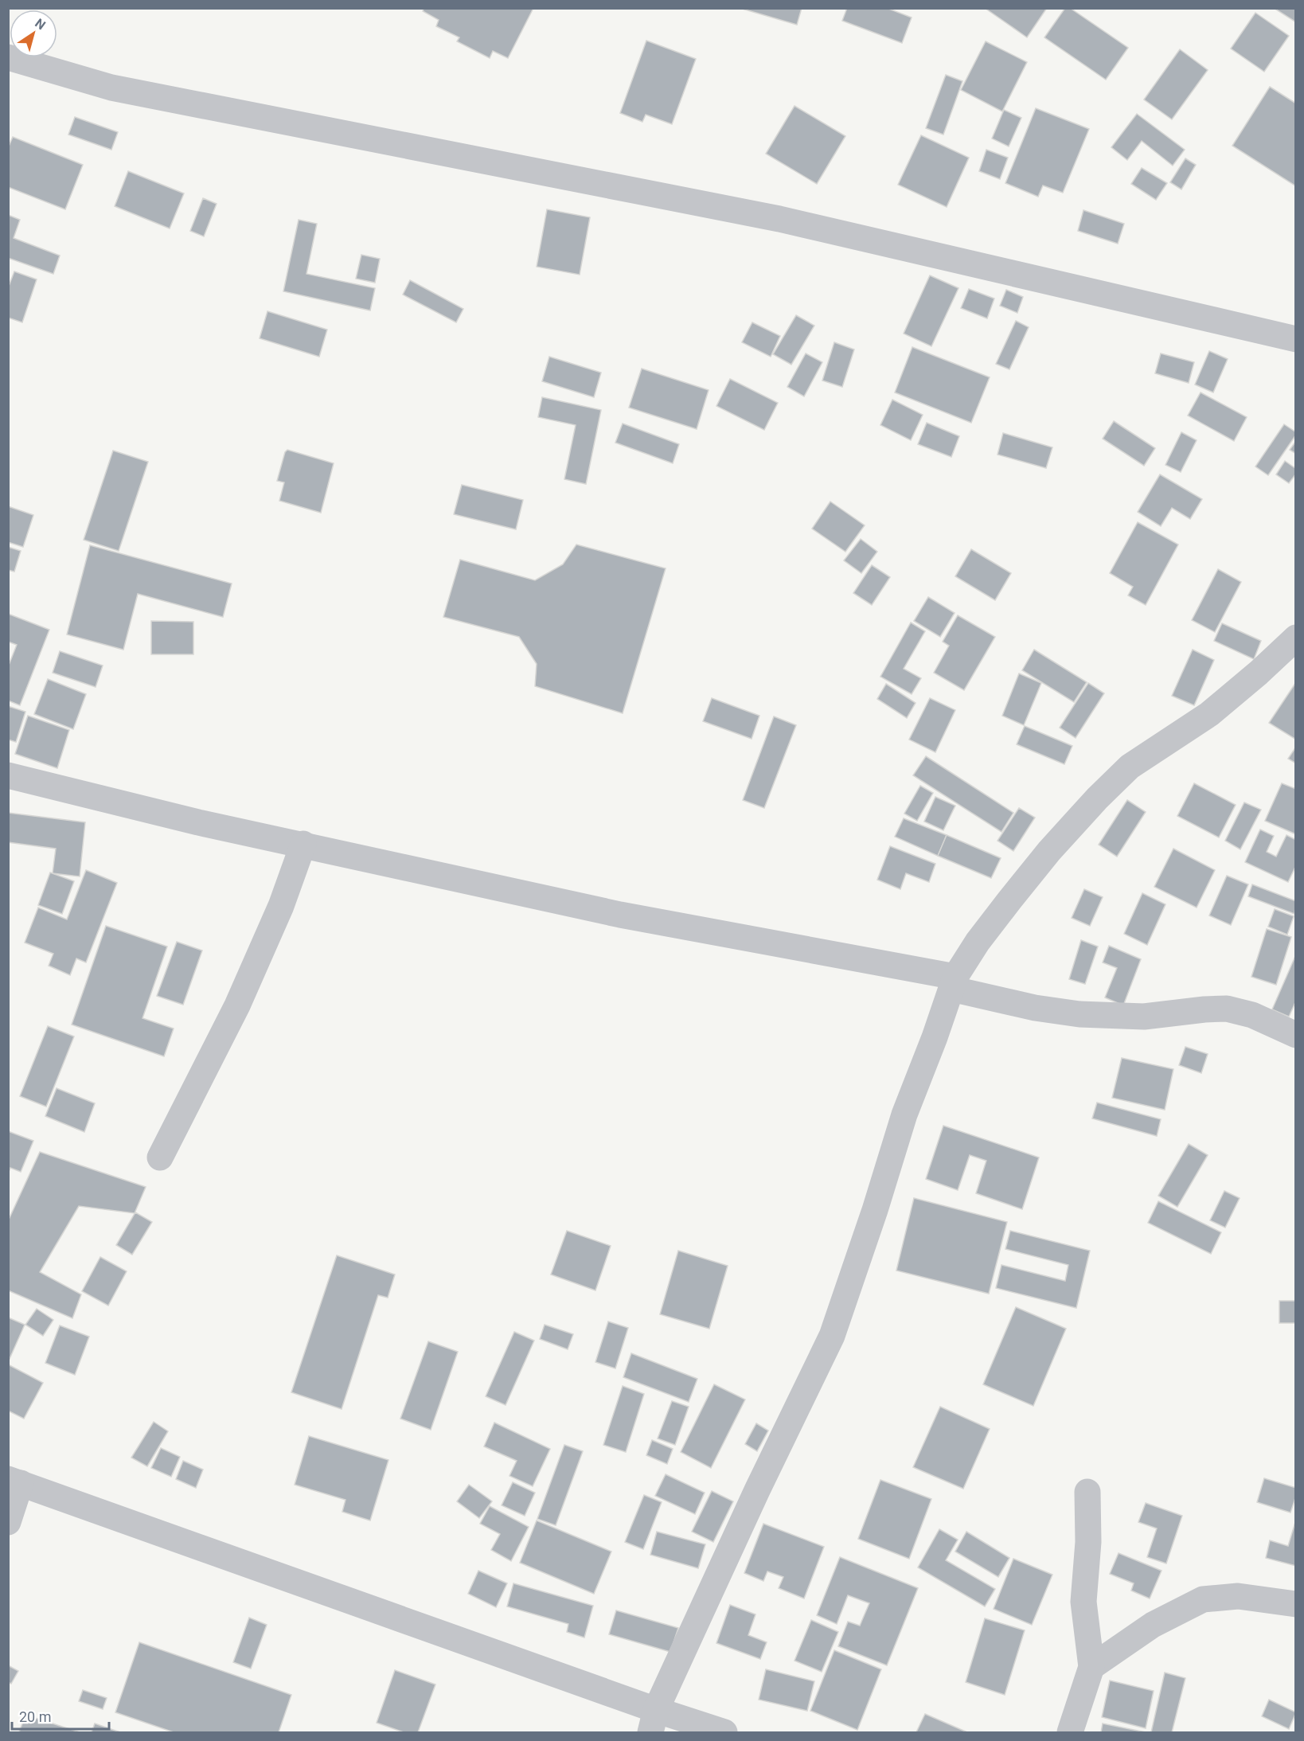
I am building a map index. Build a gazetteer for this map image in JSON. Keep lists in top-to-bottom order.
{
  "scale_bar": "20 m",
  "north": "top right"
}
